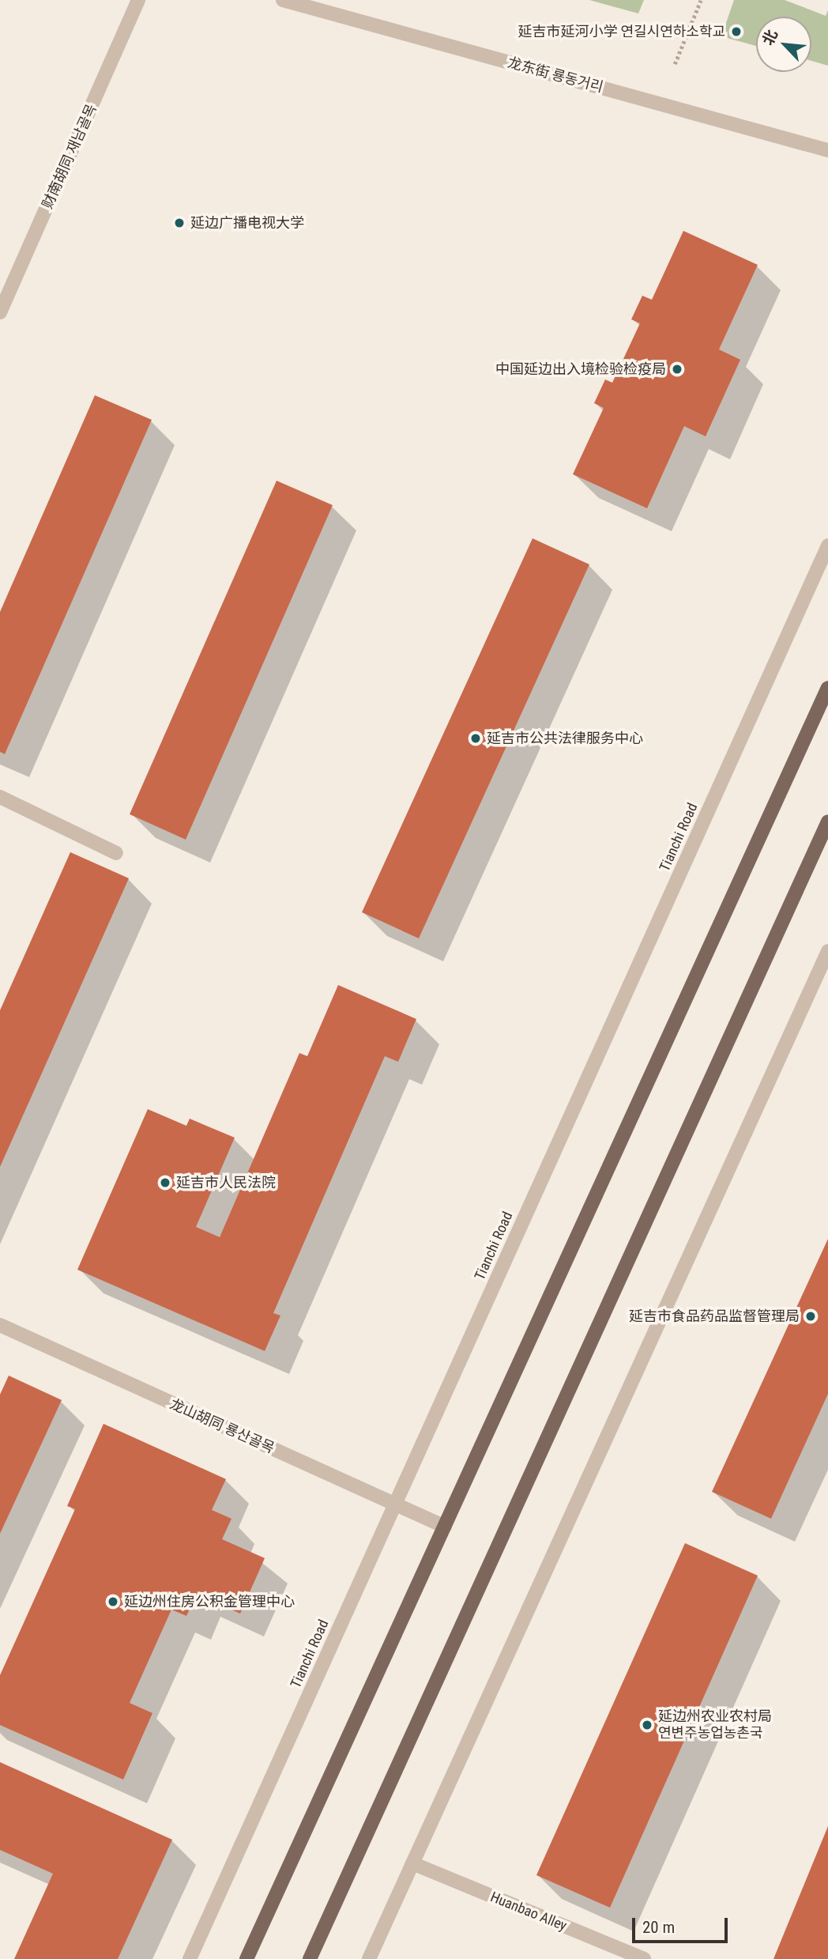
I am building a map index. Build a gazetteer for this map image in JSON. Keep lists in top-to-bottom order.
{
  "streets": {
    "street": [
      "龙东街 룡동거리",
      "财南胡同 재남골목",
      "Tianchi Road",
      "龙山胡同 룡산골목",
      "Huanbao Alley"
    ]
  },
  "crossings": [
    ["Tianchi Road", "龙山胡同 룡산골목"]
  ],
  "places": [
    "延吉市延河小学 연길시연하소학교",
    "延边广播电视大学",
    "中国延边出入境检验检疫局",
    "延吉市公共法律服务中心",
    "延吉市人民法院",
    "延吉市食品药品监督管理局",
    "延边州住房公积金管理中心",
    "延边州农业农村局 연변주농업농촌국"
  ],
  "scale_bar": "20 m",
  "north": "top left"
}
